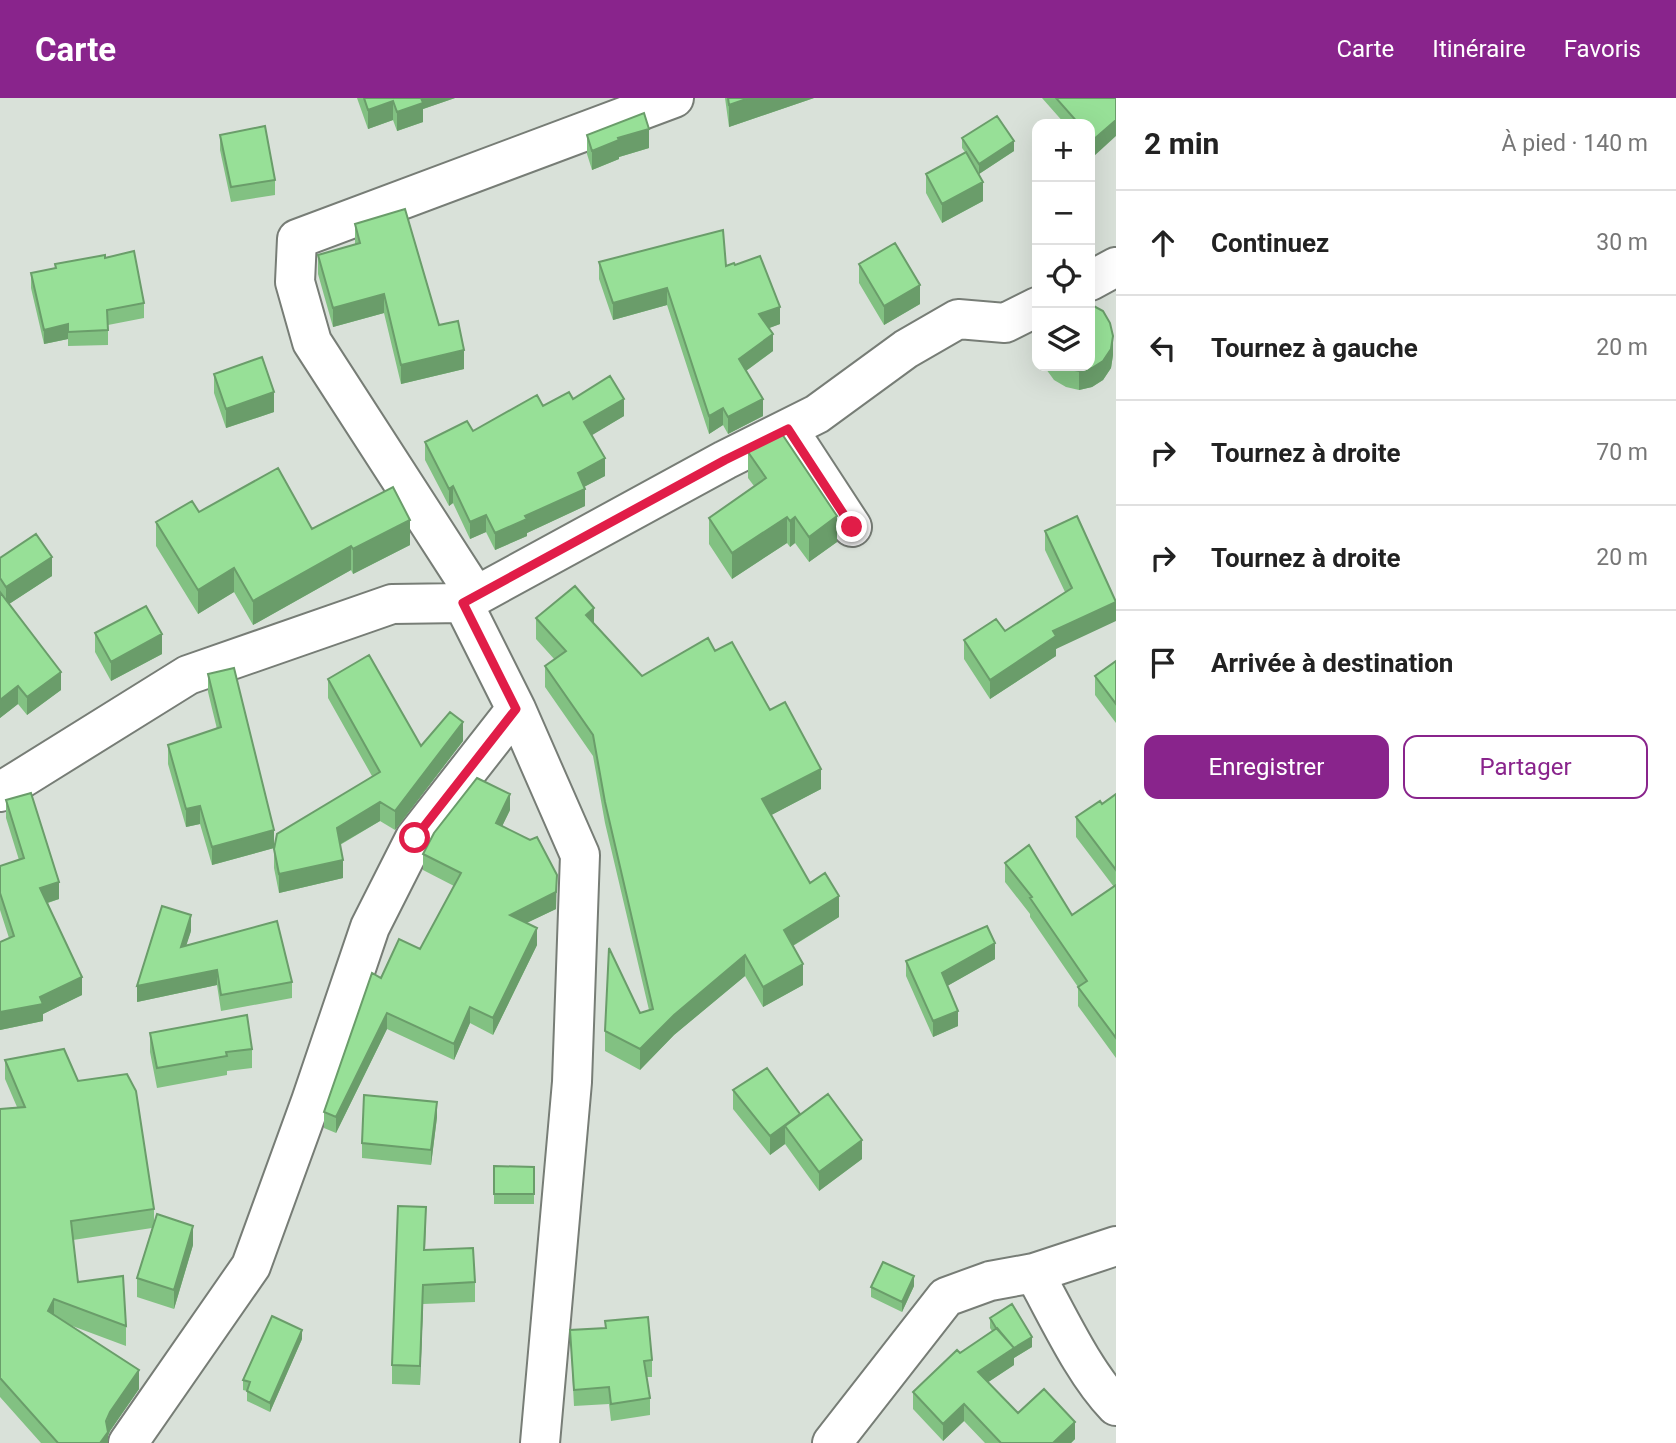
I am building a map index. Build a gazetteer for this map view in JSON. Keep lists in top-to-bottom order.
{
  "page": {
    "header": "Carte",
    "nav": ["Carte", "Itinéraire", "Favoris"],
    "heading": ["2 min", "À pied · 140 m"],
    "map_buttons": ["+", "−"],
    "list": [
      ["Continuez", "30 m"],
      ["Tournez à gauche", "20 m"],
      ["Tournez à droite", "70 m"],
      ["Tournez à droite", "20 m"],
      "Arrivée à destination"
    ],
    "buttons": ["Enregistrer", "Partager"]
  }
}
